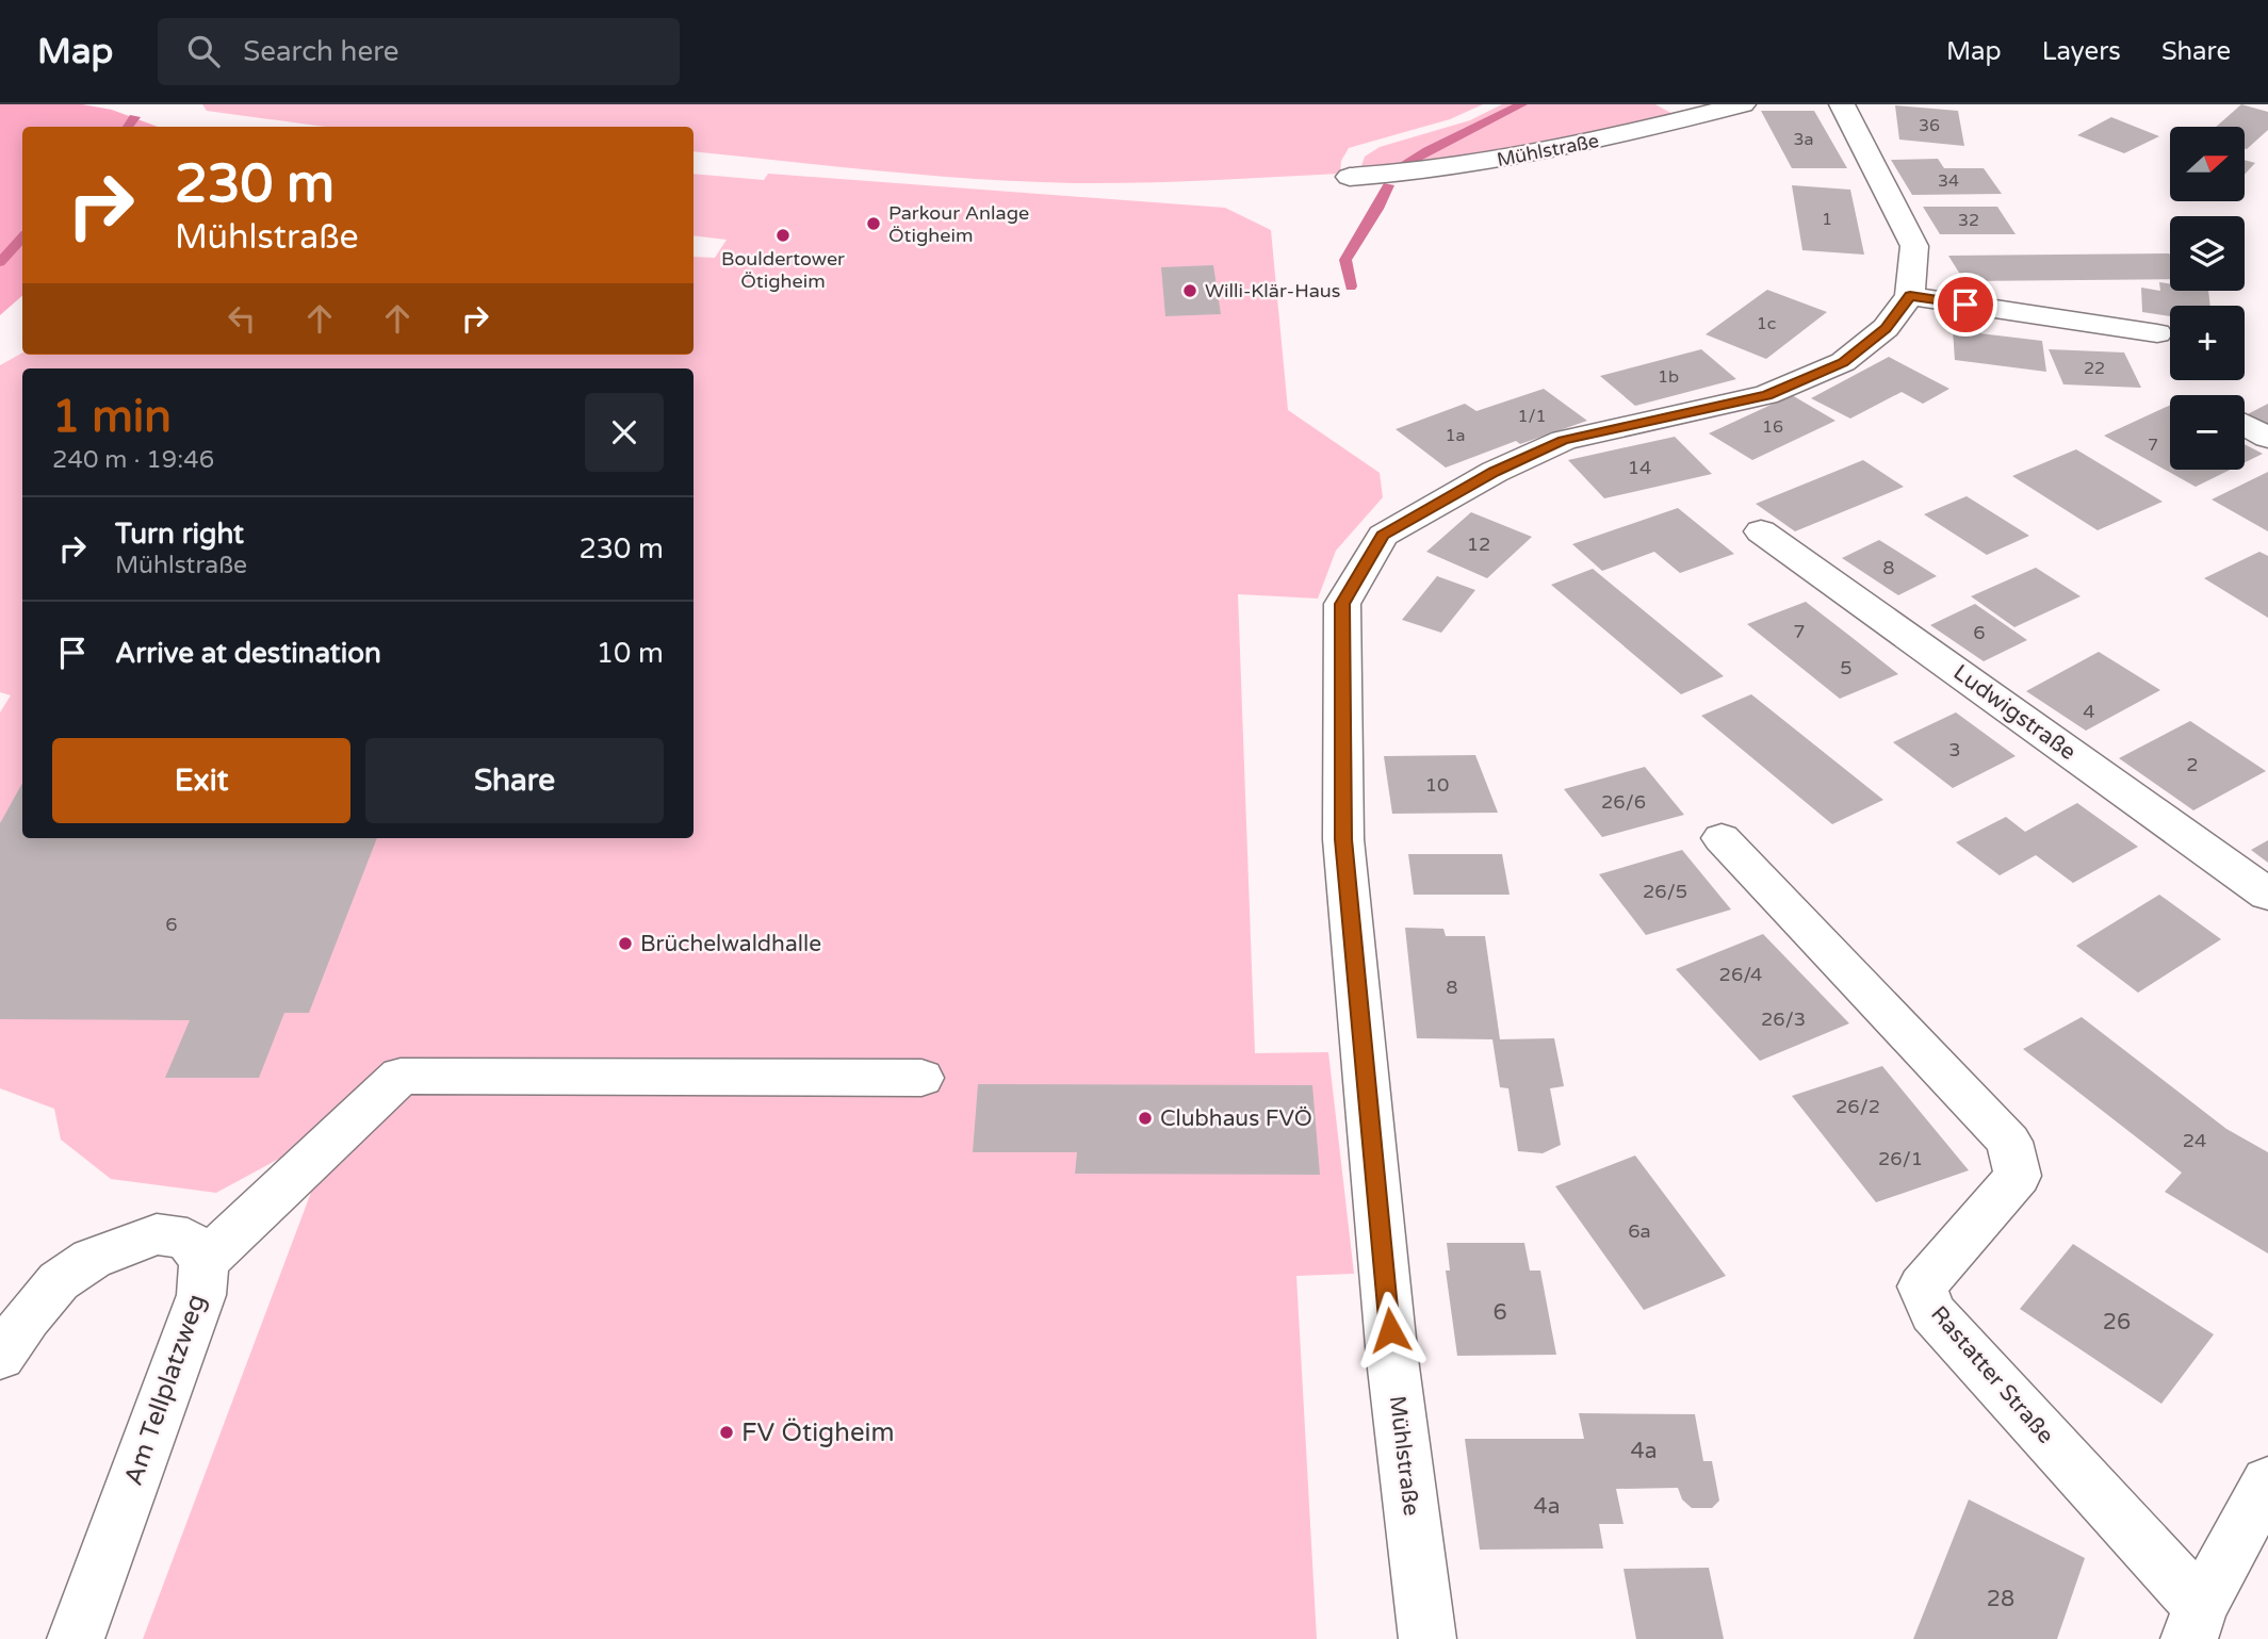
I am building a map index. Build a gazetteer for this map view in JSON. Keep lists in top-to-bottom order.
{
  "streets": {
    "street": [
      "Mühlstraße",
      "Ludwigstraße",
      "Rastatter Straße",
      "Am Tellplatzweg"
    ]
  },
  "places": [
    "Parkour Anlage Ötigheim",
    "Bouldertower Ötigheim",
    "Willi-Klär-Haus",
    "Brüchelwaldhalle",
    "Clubhaus FVÖ",
    "FV Ötigheim"
  ],
  "house_numbers": [
    "36",
    "3a",
    "34",
    "1",
    "32",
    "1c",
    "22",
    "1b",
    "1/1",
    "16",
    "1a",
    "7",
    "14",
    "12",
    "8",
    "7",
    "6",
    "5",
    "4",
    "3",
    "2",
    "10",
    "26/6",
    "26/5",
    "6",
    "26/4",
    "8",
    "26/3",
    "26/2",
    "24",
    "26/1",
    "6a",
    "6",
    "26",
    "4a",
    "4a",
    "28"
  ],
  "north": "right",
  "page": {
    "header": "Map",
    "search": "Search here",
    "nav": ["Map", "Layers", "Share"],
    "map_buttons": ["+", "−"],
    "turn": ["230 m", "Mühlstraße"],
    "heading": ["1 min", "240 m · 19:46"],
    "list": [
      {
        "name": "Turn right",
        "note": "Mühlstraße",
        "value": "230 m"
      },
      {
        "name": "Arrive at destination",
        "value": "10 m"
      }
    ],
    "buttons": ["Exit", "Share"]
  }
}
